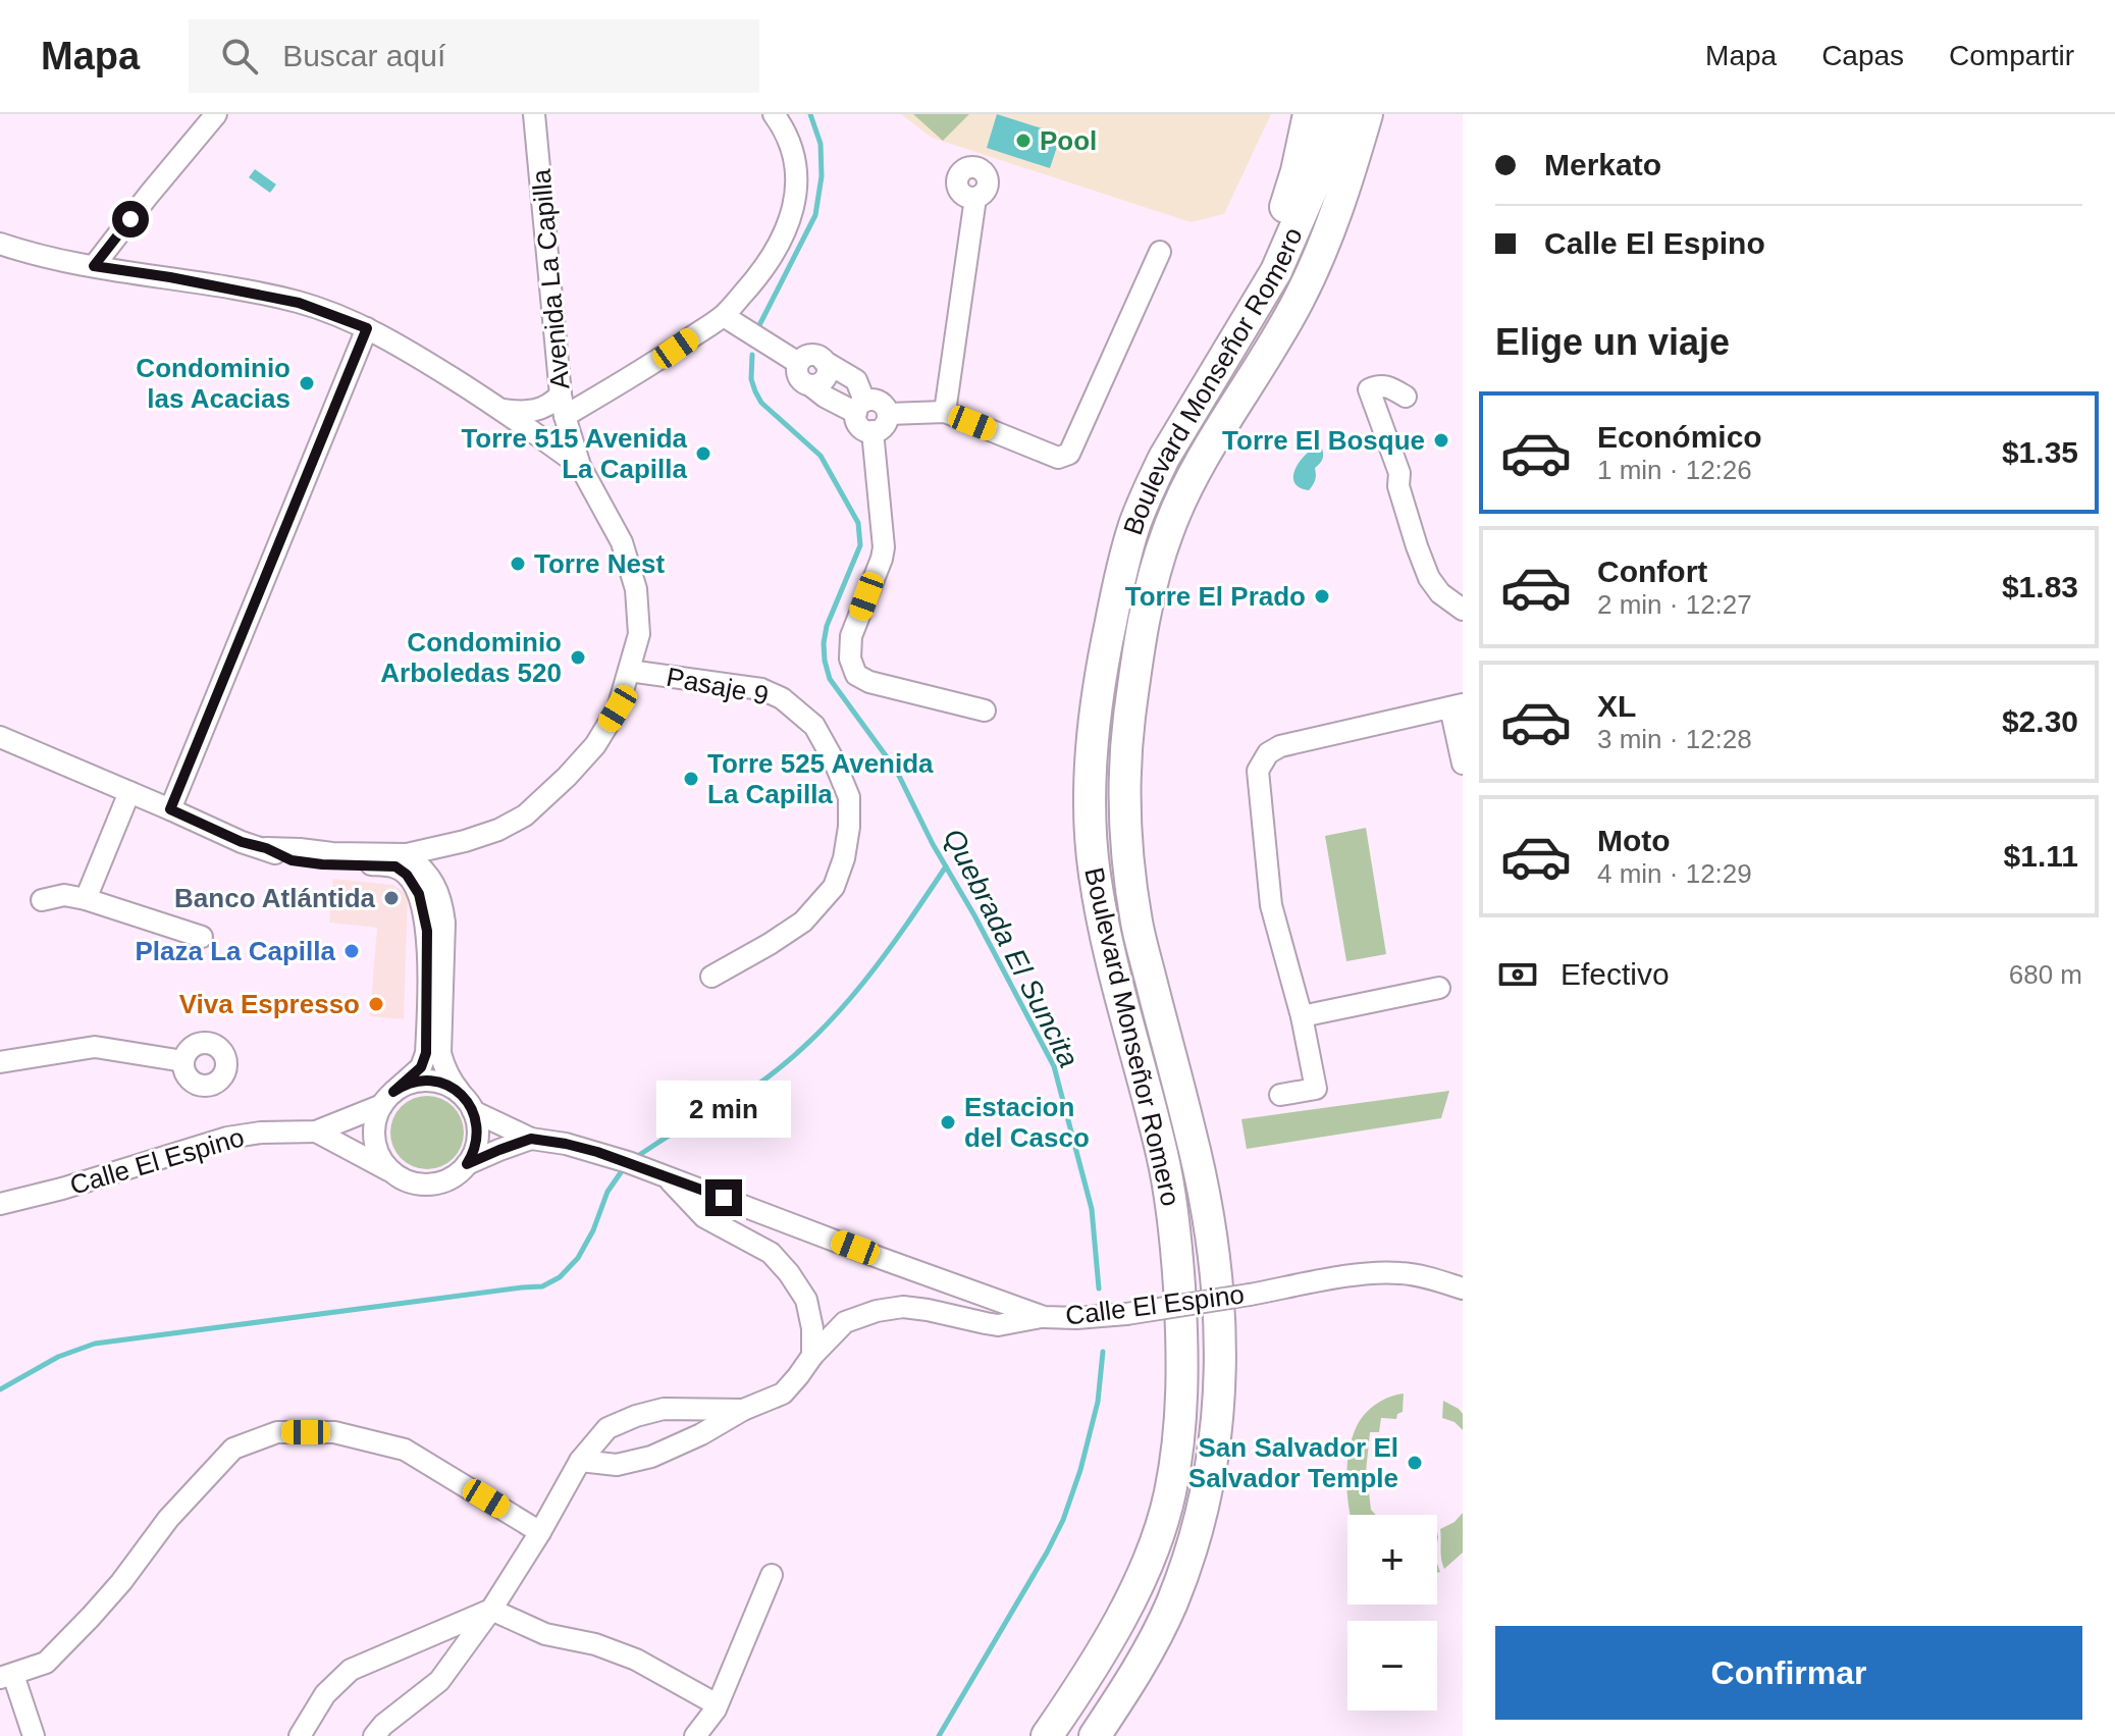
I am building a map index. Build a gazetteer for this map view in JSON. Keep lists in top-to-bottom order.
{
  "streets": {
    "highway": ["Boulevard Monseñor Romero"],
    "street": ["Avenida La Capilla", "Pasaje 9", "Calle El Espino"]
  },
  "crossings": [
    ["Avenida La Capilla", "Pasaje 9"]
  ],
  "water": ["Quebrada El Suncita"],
  "places": [
    "Pool",
    "Condominio las Acacias",
    "Torre El Bosque",
    "Torre 515 Avenida La Capilla",
    "Torre Nest",
    "Torre El Prado",
    "Condominio Arboledas 520",
    "Torre 525 Avenida La Capilla",
    "Banco Atlántida",
    "Plaza La Capilla",
    "Viva Espresso",
    "Estacion del Casco",
    "San Salvador El Salvador Temple"
  ],
  "page": {
    "header": "Mapa",
    "search": "Buscar aquí",
    "nav": ["Mapa", "Capas", "Compartir"],
    "banner": ["Merkato", "Calle El Espino"],
    "heading": "Elige un viaje",
    "list": [
      {
        "name": "Económico",
        "note": "1 min · 12:26",
        "value": "$1.35"
      },
      {
        "name": "Confort",
        "note": "2 min · 12:27",
        "value": "$1.83"
      },
      {
        "name": "XL",
        "note": "3 min · 12:28",
        "value": "$2.30"
      },
      {
        "name": "Moto",
        "note": "4 min · 12:29",
        "value": "$1.11"
      }
    ],
    "pay": ["Efectivo", "680 m"],
    "bubble": "2 min",
    "map_buttons": ["+", "−"],
    "buttons": "Confirmar"
  }
}
